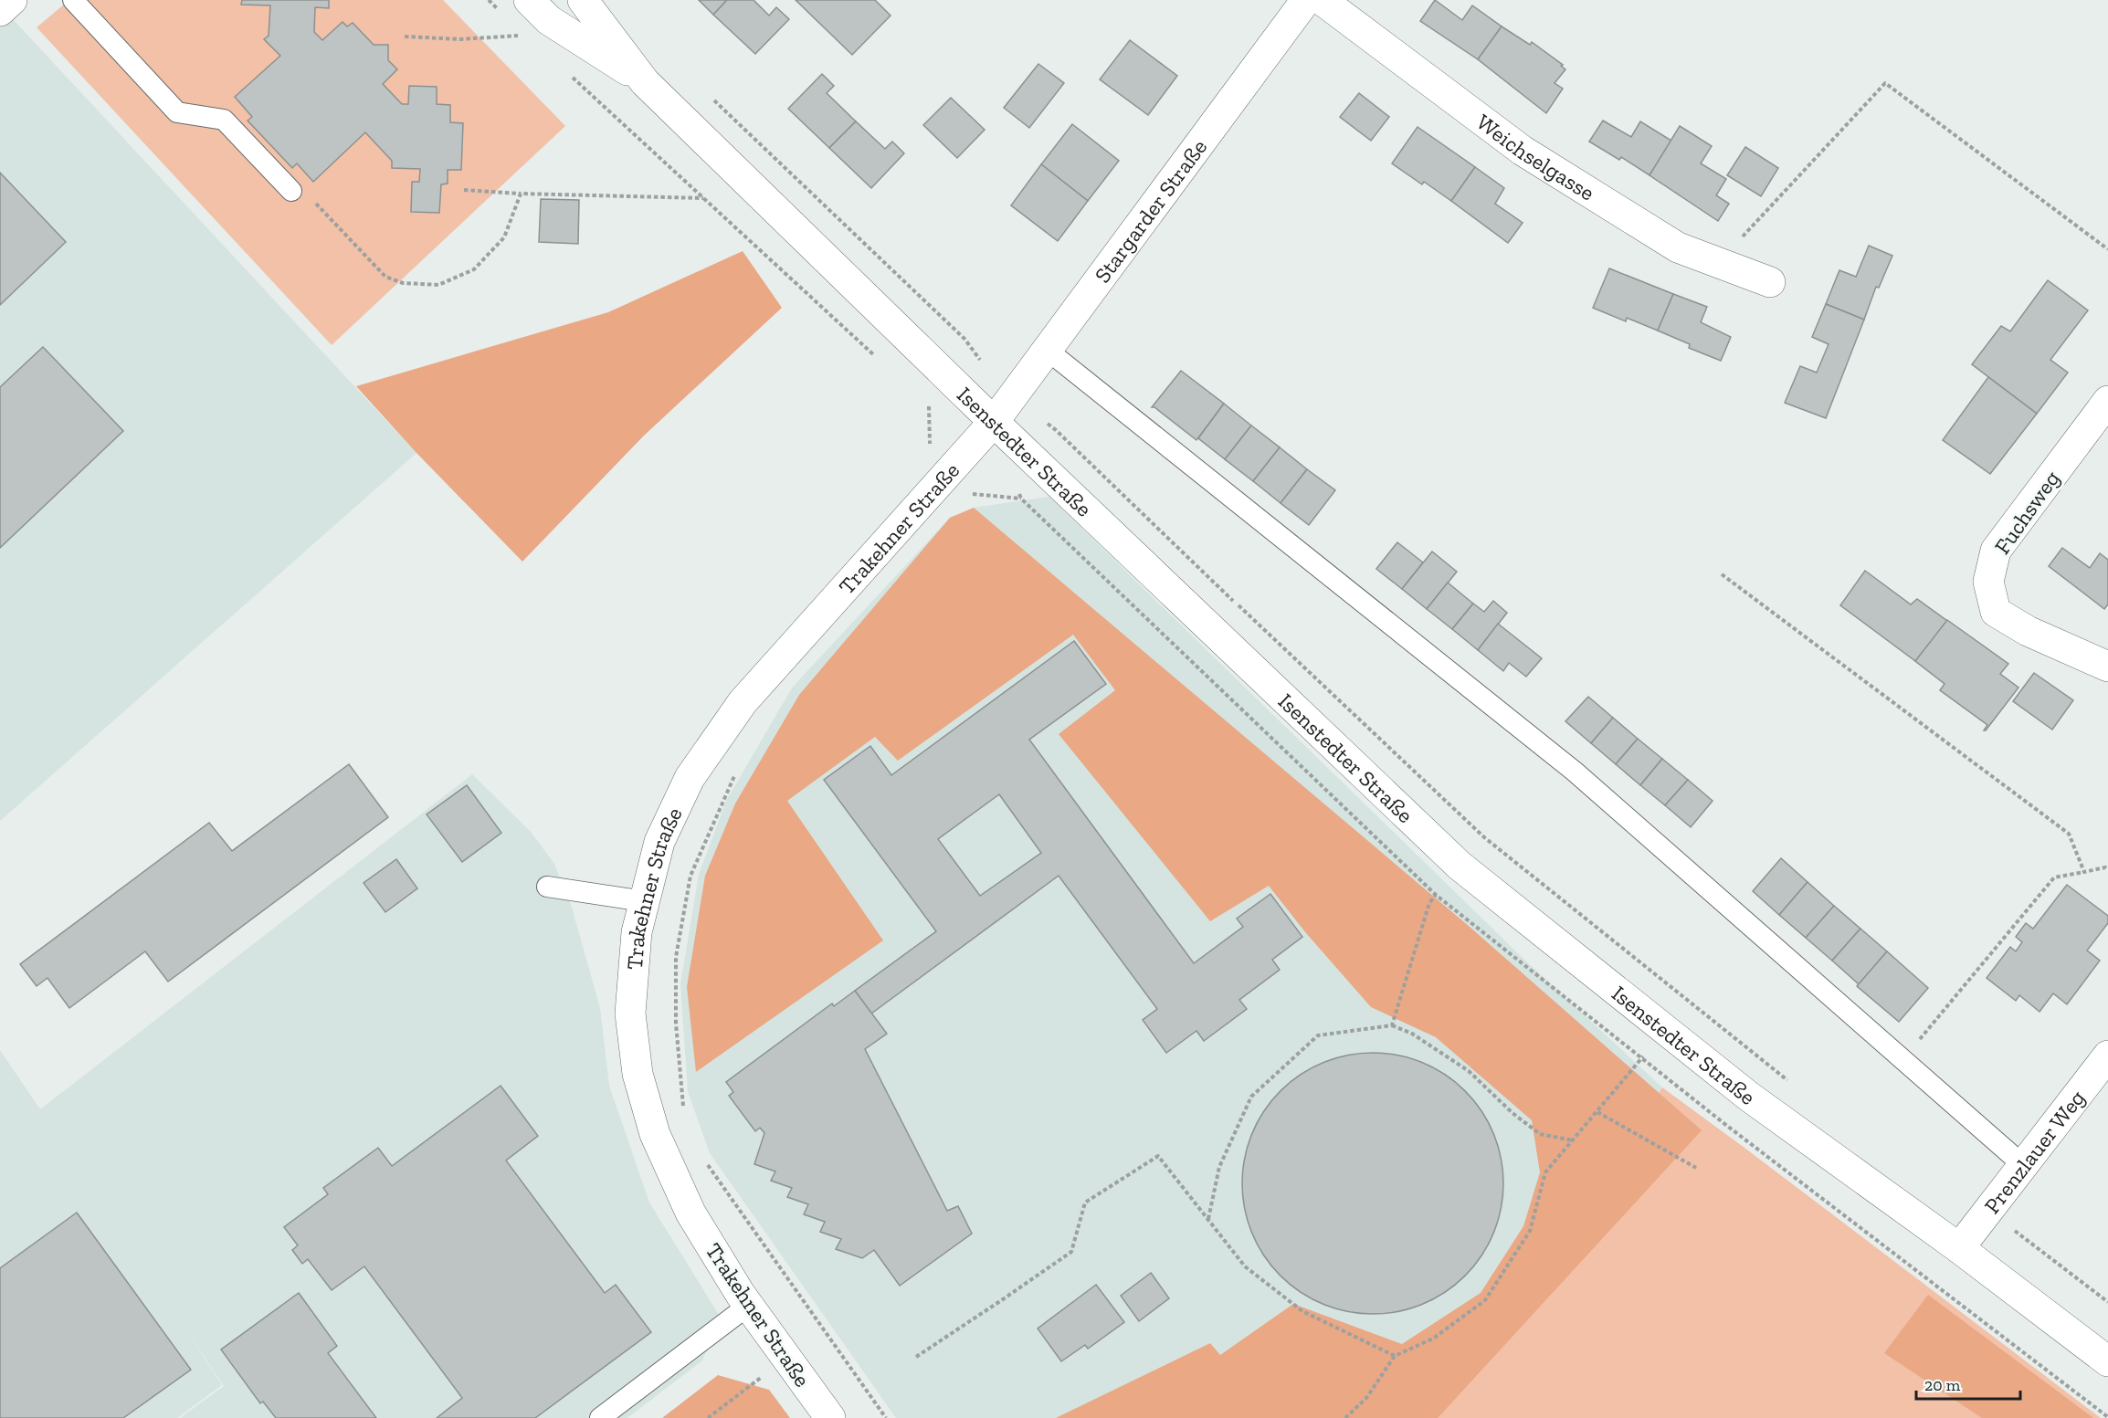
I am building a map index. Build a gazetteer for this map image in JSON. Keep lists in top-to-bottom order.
{
  "streets": {
    "street": [
      "Weichselgasse",
      "Stargarder Straße",
      "Isenstedter Straße",
      "Fuchsweg",
      "Trakehner Straße",
      "Prenzlauer Weg"
    ]
  },
  "crossings": [
    ["Stargarder Straße", "Isenstedter Straße"],
    ["Stargarder Straße", "Trakehner Straße"],
    ["Isenstedter Straße", "Trakehner Straße"],
    ["Isenstedter Straße", "Prenzlauer Weg"]
  ],
  "scale_bar": "20 m"
}
